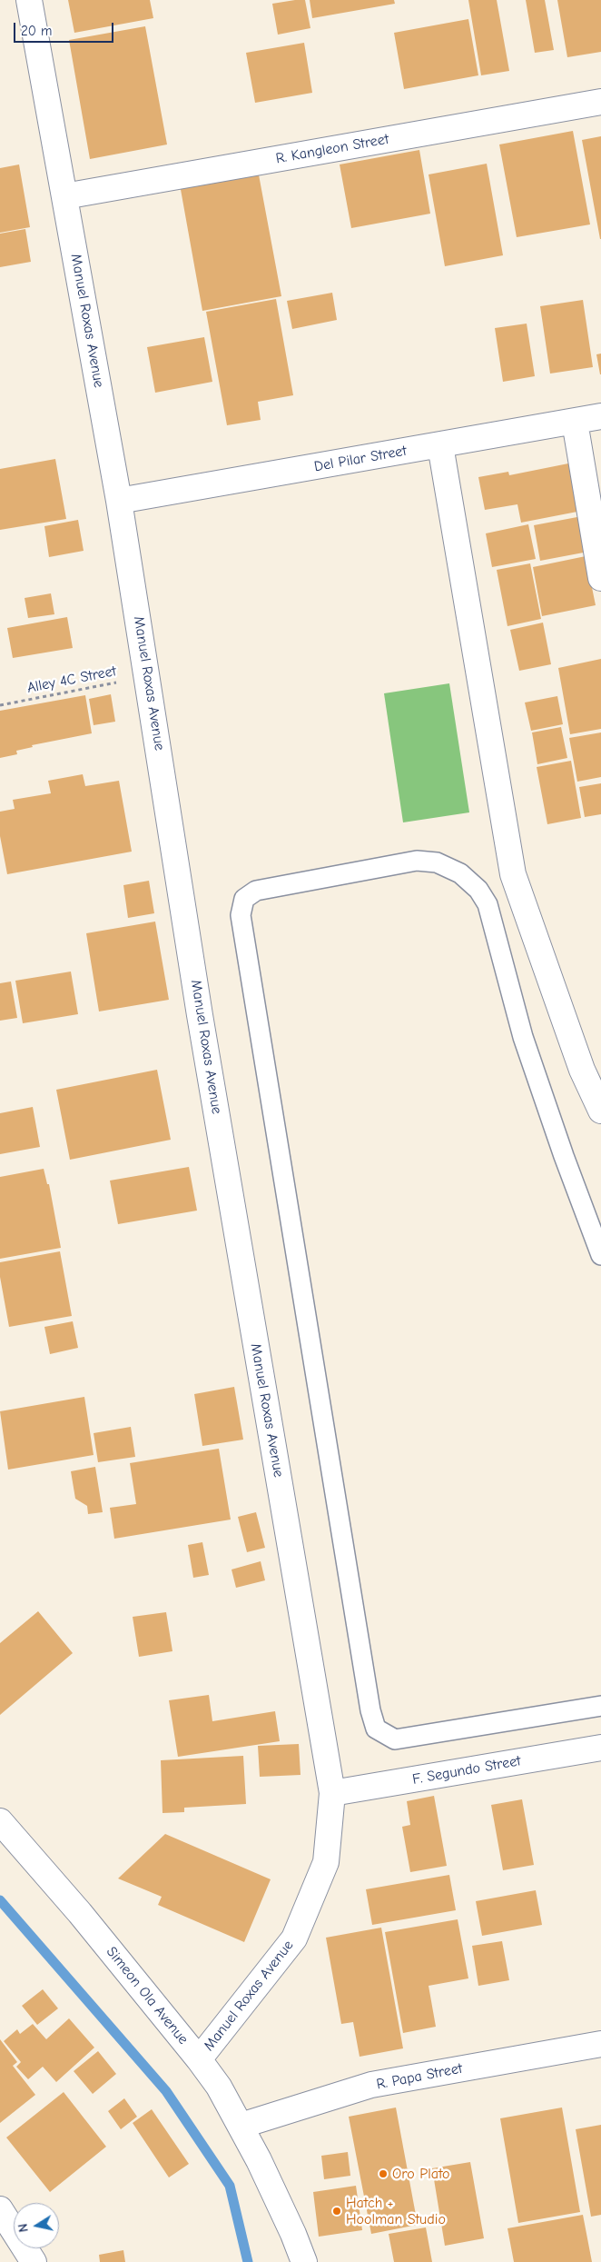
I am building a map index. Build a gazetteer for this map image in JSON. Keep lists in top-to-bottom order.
{
  "streets": {
    "street": [
      "R. Kangleon Street",
      "Manuel Roxas Avenue",
      "Del Pilar Street",
      "F. Segundo Street",
      "Simeon Ola Avenue",
      "R. Papa Street"
    ],
    "path": ["Alley 4C Street"]
  },
  "crossings": [
    ["R. Kangleon Street", "Manuel Roxas Avenue"],
    ["Manuel Roxas Avenue", "Del Pilar Street"],
    ["Manuel Roxas Avenue", "Alley 4C Street"],
    ["Manuel Roxas Avenue", "F. Segundo Street"],
    ["Manuel Roxas Avenue", "Simeon Ola Avenue"],
    ["Simeon Ola Avenue", "R. Papa Street"]
  ],
  "places": ["Oro Plato", "Hatch + Hoolman Studio"],
  "scale_bar": "20 m",
  "north": "left"
}
